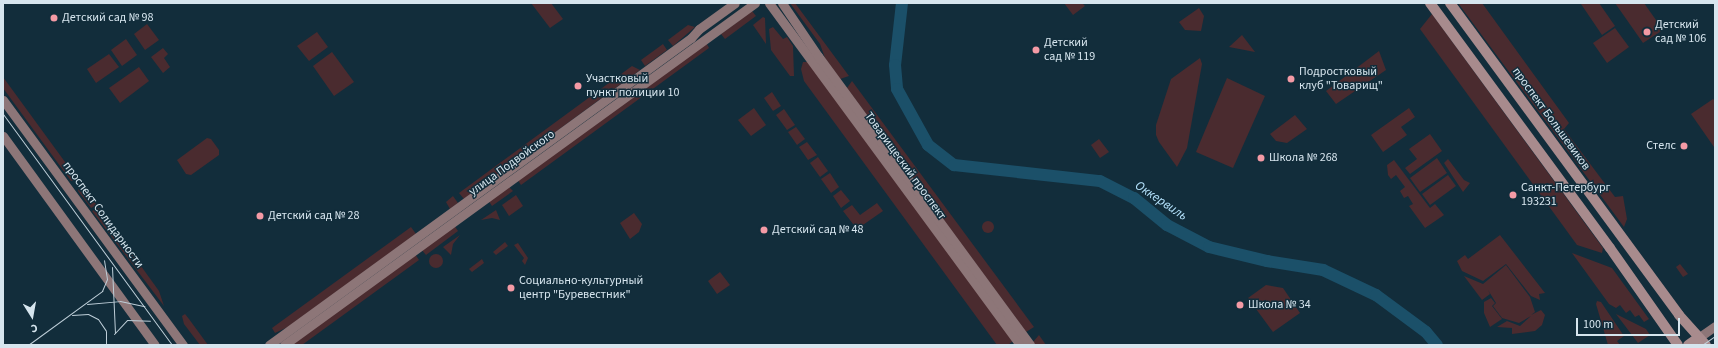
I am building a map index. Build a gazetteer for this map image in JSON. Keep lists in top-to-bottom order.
{
  "streets": {
    "main road": ["проспект Большевиков"],
    "street": ["улица Подвойского", "Товарищеский проспект", "проспект Солидарности"]
  },
  "water": ["Оккервиль"],
  "places": [
    "Детский сад № 98",
    "Детский сад № 106",
    "Детский сад № 119",
    "Подростковый клуб \"Товарищ\"",
    "Участковый пункт полиции 10",
    "Стелс",
    "Школа № 268",
    "Санкт-Петербург 193231",
    "Детский сад № 28",
    "Детский сад № 48",
    "Социально-культурный центр \"Буревестник\"",
    "Школа № 34"
  ],
  "scale_bar": "100 m",
  "north": "bottom"
}
